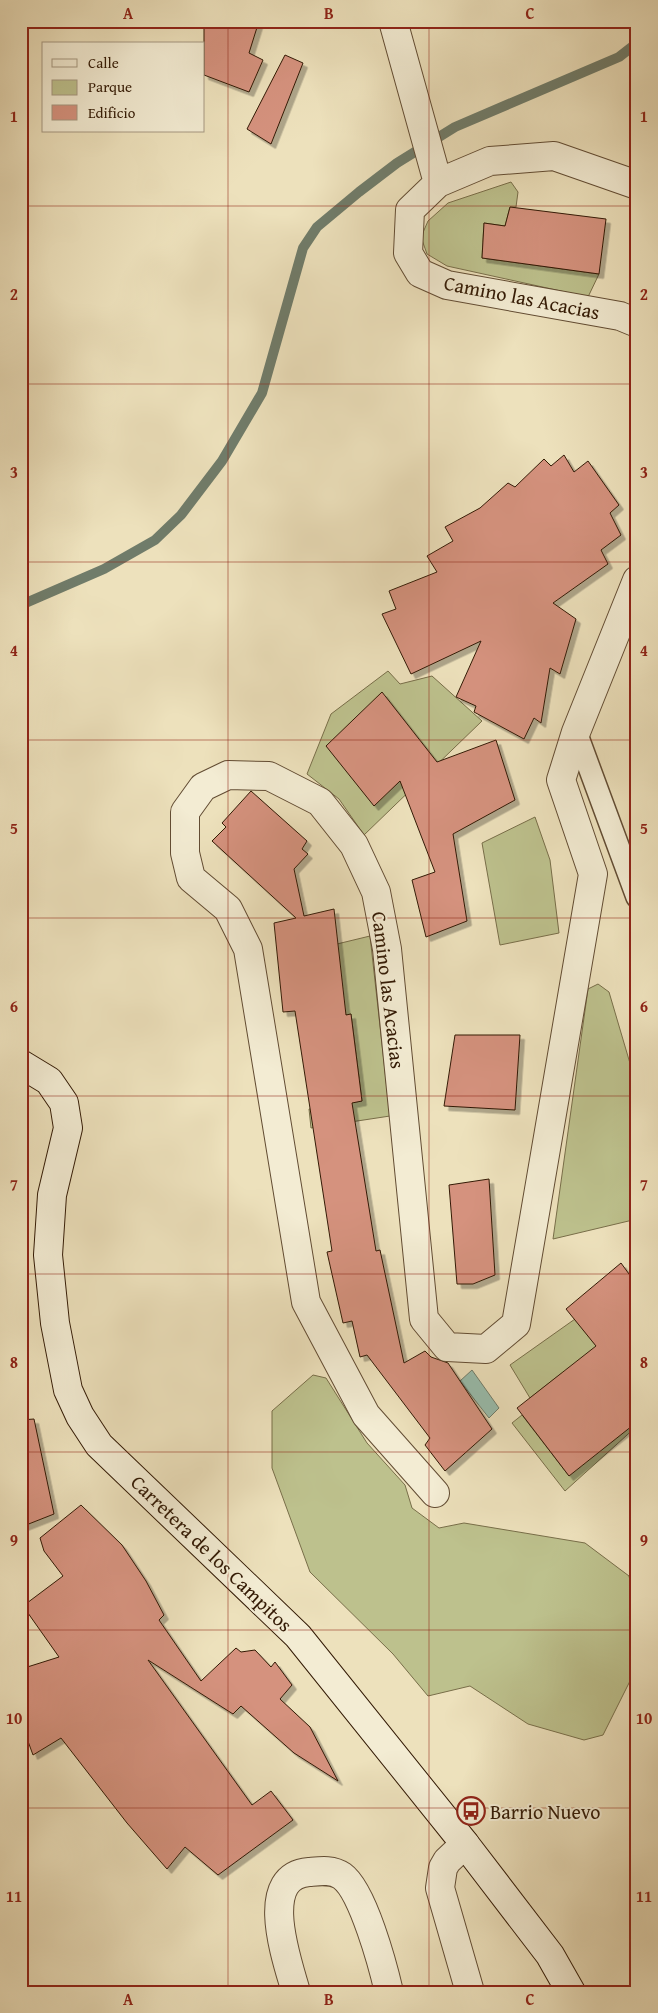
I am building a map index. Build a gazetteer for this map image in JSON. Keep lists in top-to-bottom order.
{
  "streets": {
    "street": ["Camino las Acacias", "Carretera de los Campitos"]
  },
  "places": {
    "bus stop": ["Barrio Nuevo"]
  },
  "legend": ["Calle", "Parque", "Edificio"],
  "grid": {
    "columns": ["A", "B", "C"],
    "rows": [
      "1",
      "2",
      "3",
      "4",
      "5",
      "6",
      "7",
      "8",
      "9",
      "10",
      "11"
    ]
  }
}
